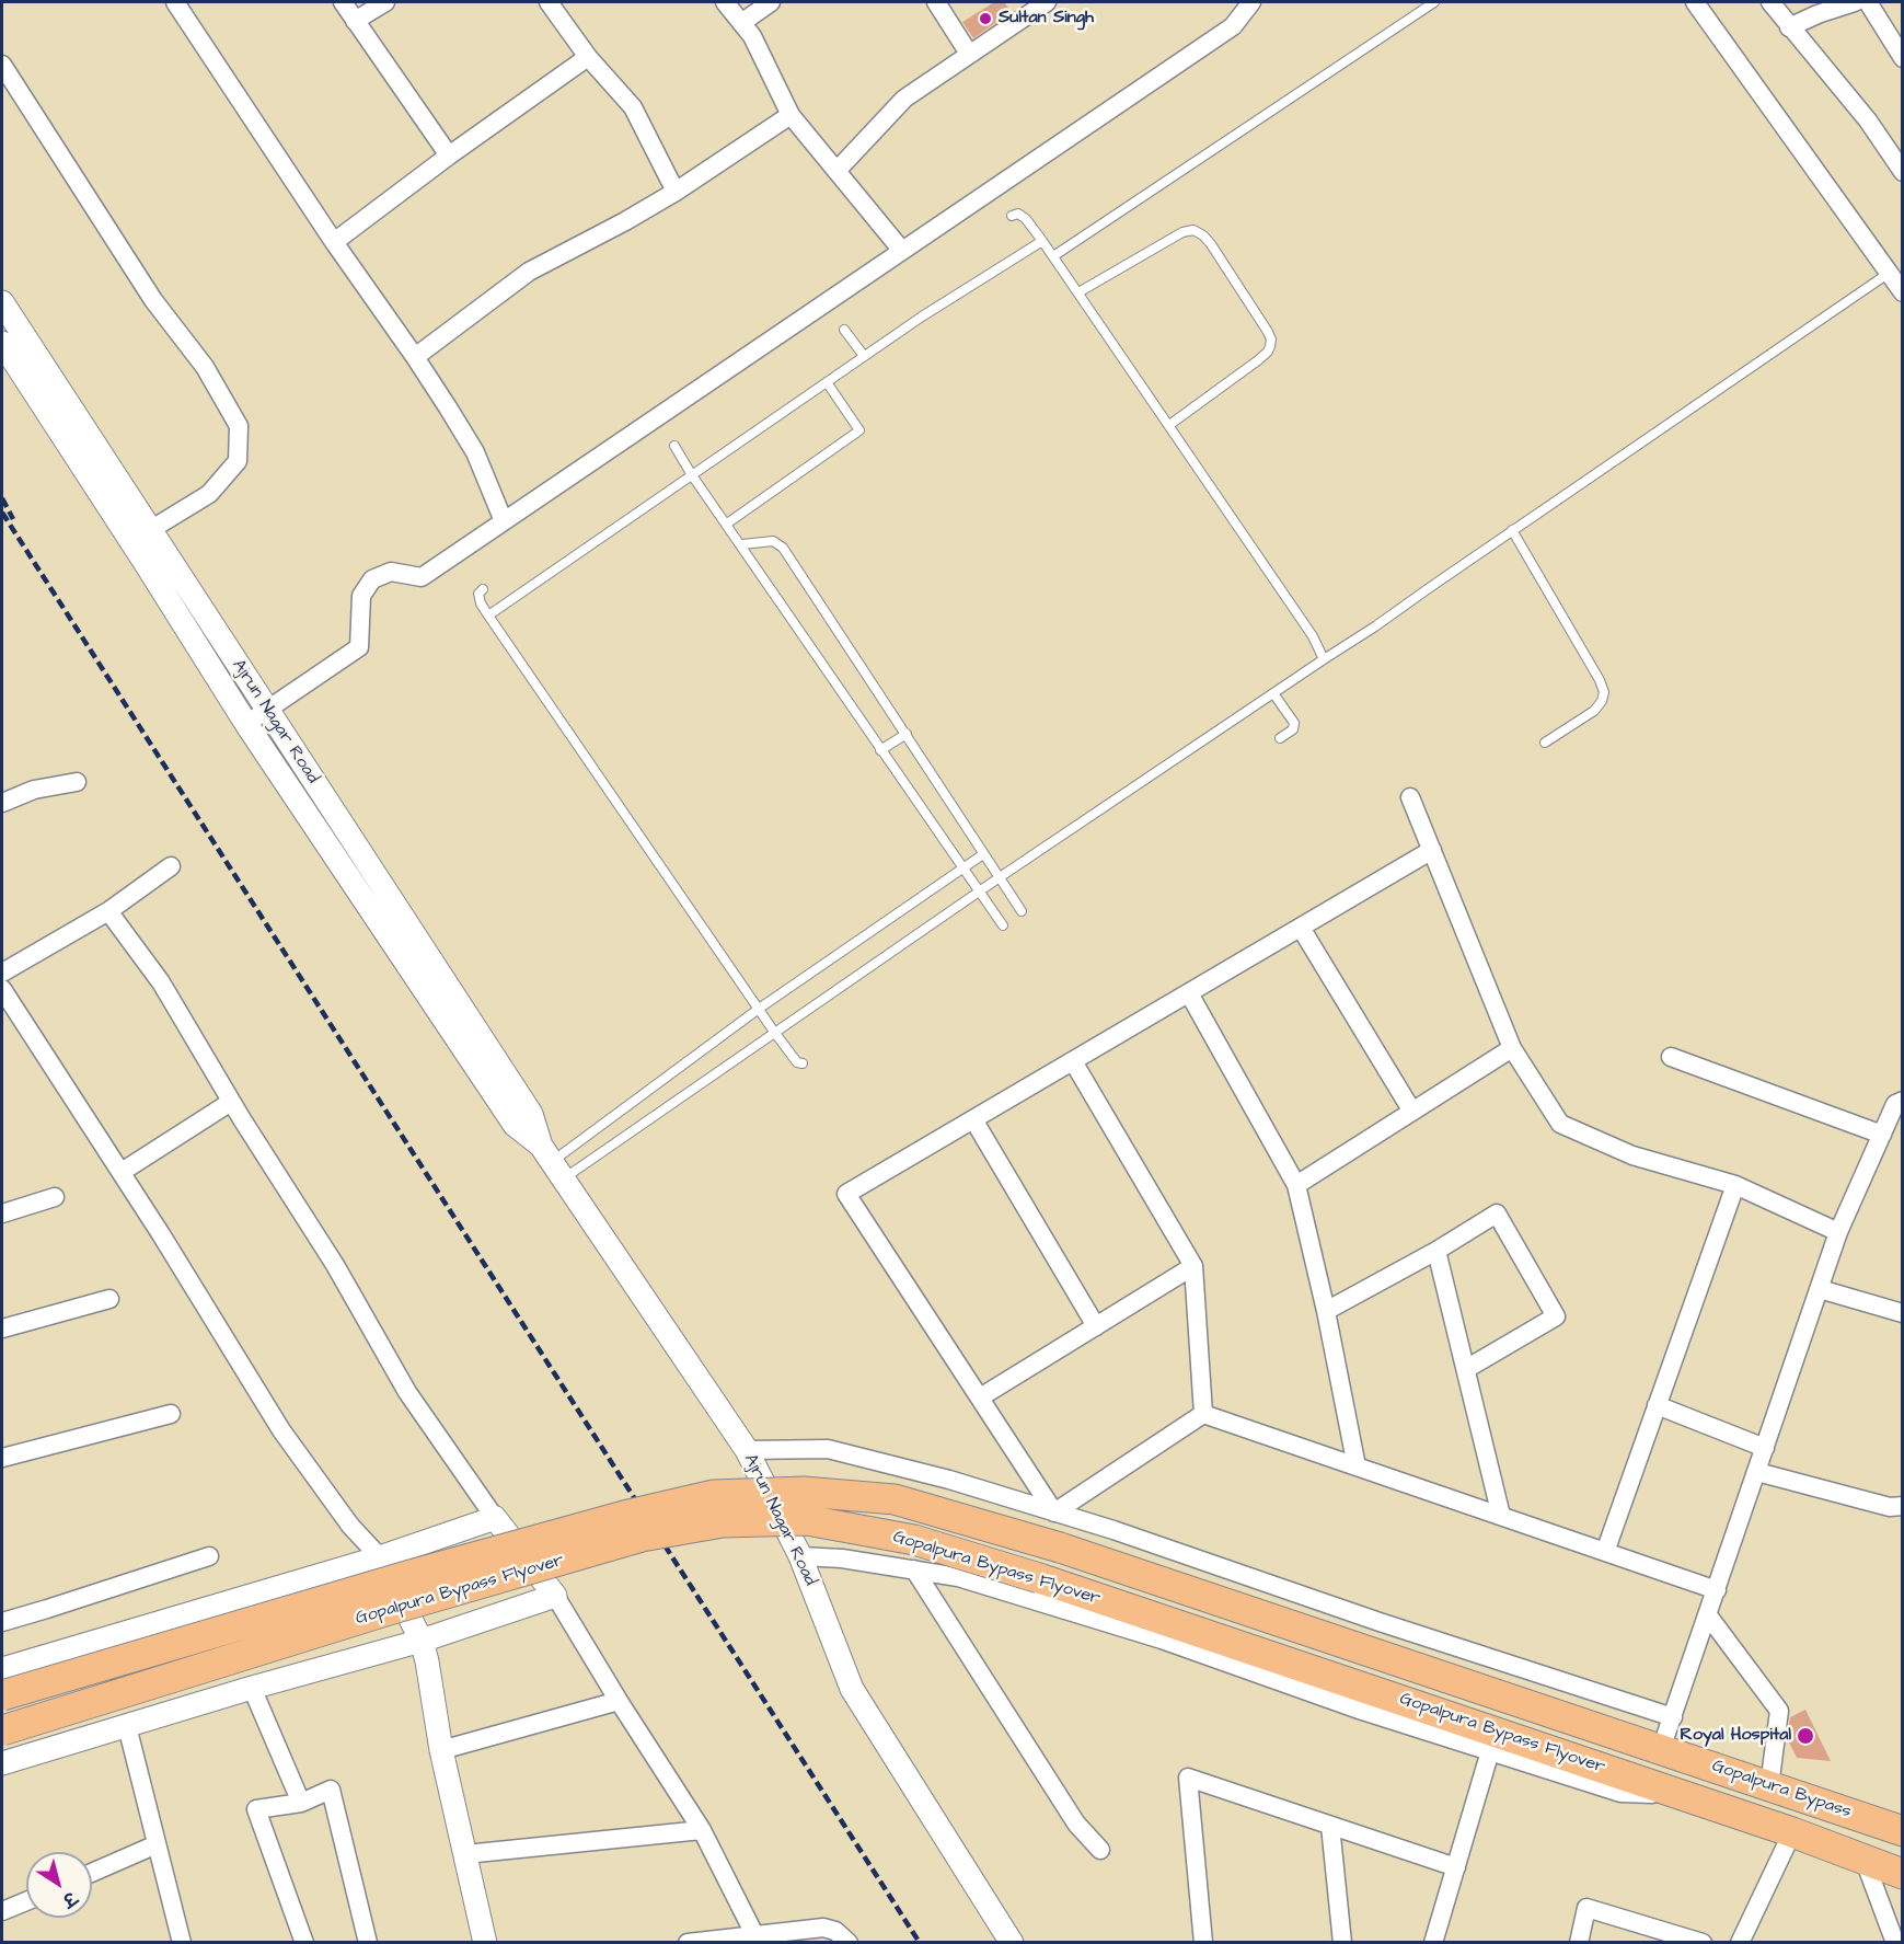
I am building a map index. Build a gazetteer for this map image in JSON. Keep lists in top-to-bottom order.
{
  "streets": {
    "main road": ["Gopalpura Bypass Flyover", "Gopalpura Bypass"],
    "street": ["Ajrun Nagar Road"]
  },
  "crossings": [
    ["Gopalpura Bypass Flyover", "Gopalpura Bypass"]
  ],
  "places": ["Sultan Singh", "Royal Hospital"],
  "north": "bottom right"
}
